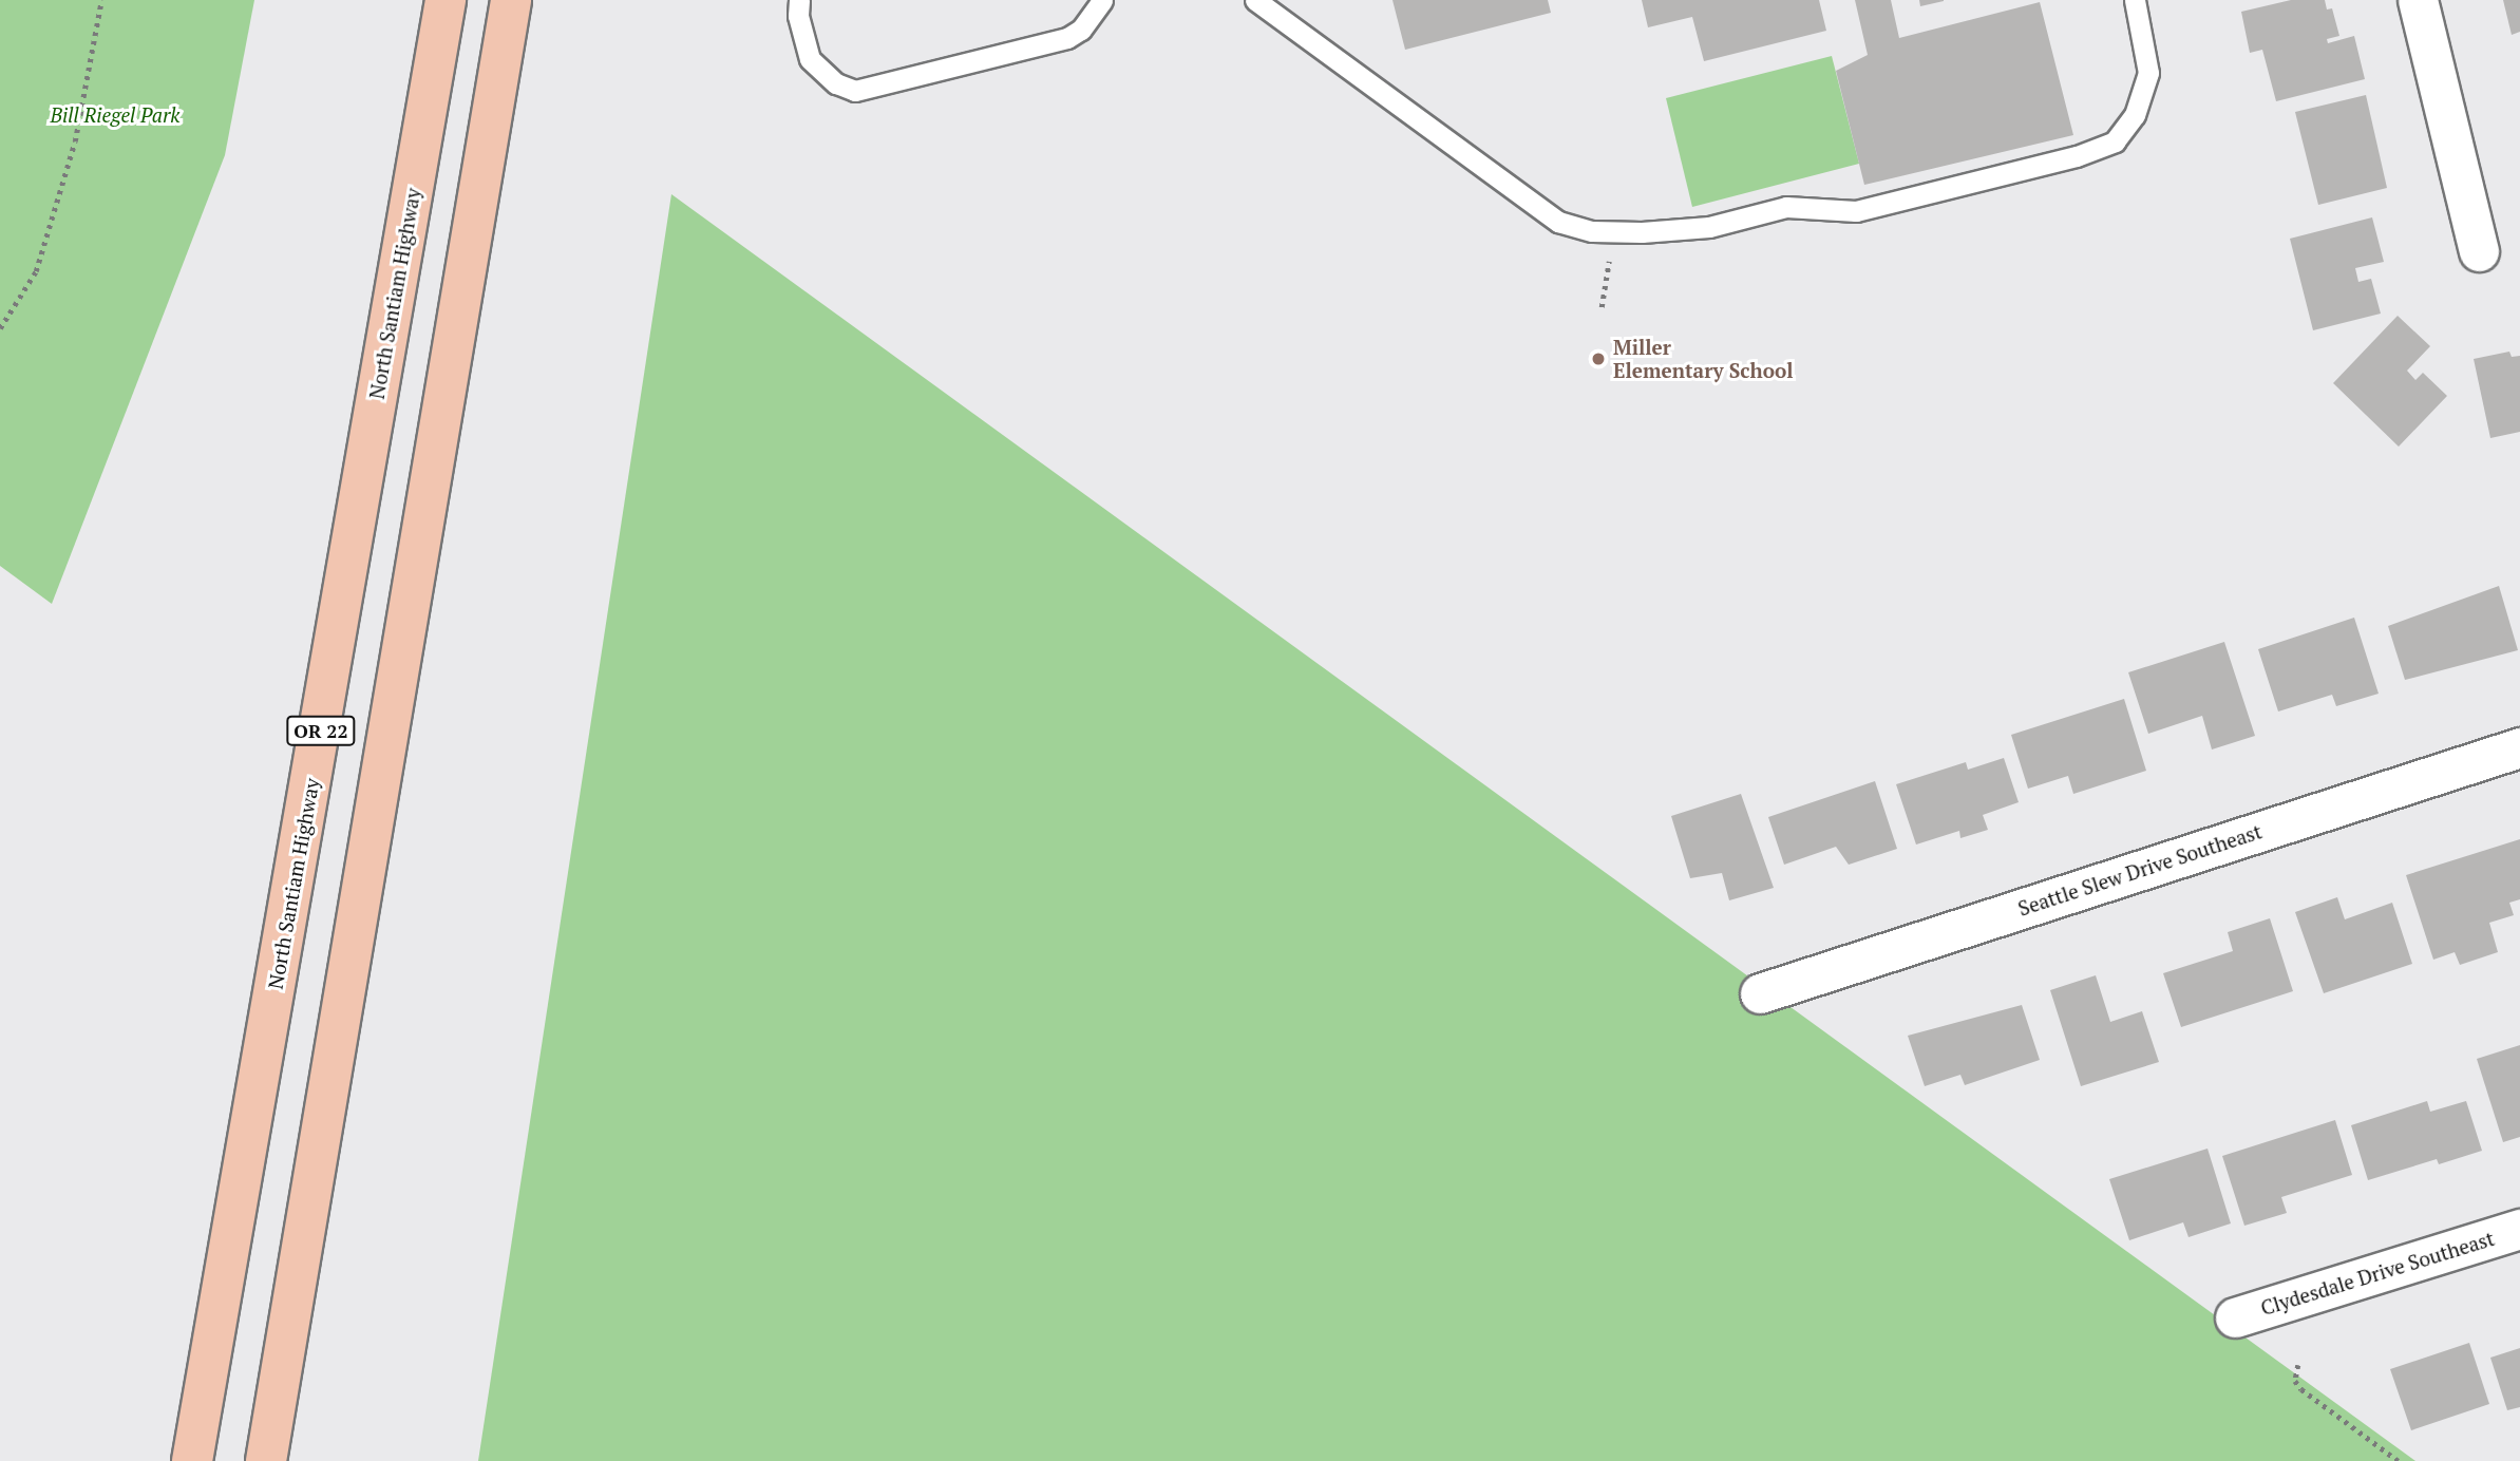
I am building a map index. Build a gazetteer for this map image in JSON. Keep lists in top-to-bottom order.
{
  "streets": {
    "highway": ["North Santiam Highway", "OR 22"],
    "street": ["Seattle Slew Drive Southeast", "Clydesdale Drive Southeast"]
  },
  "parks": ["Bill Riegel Park"],
  "places": ["Miller Elementary School"]
}
